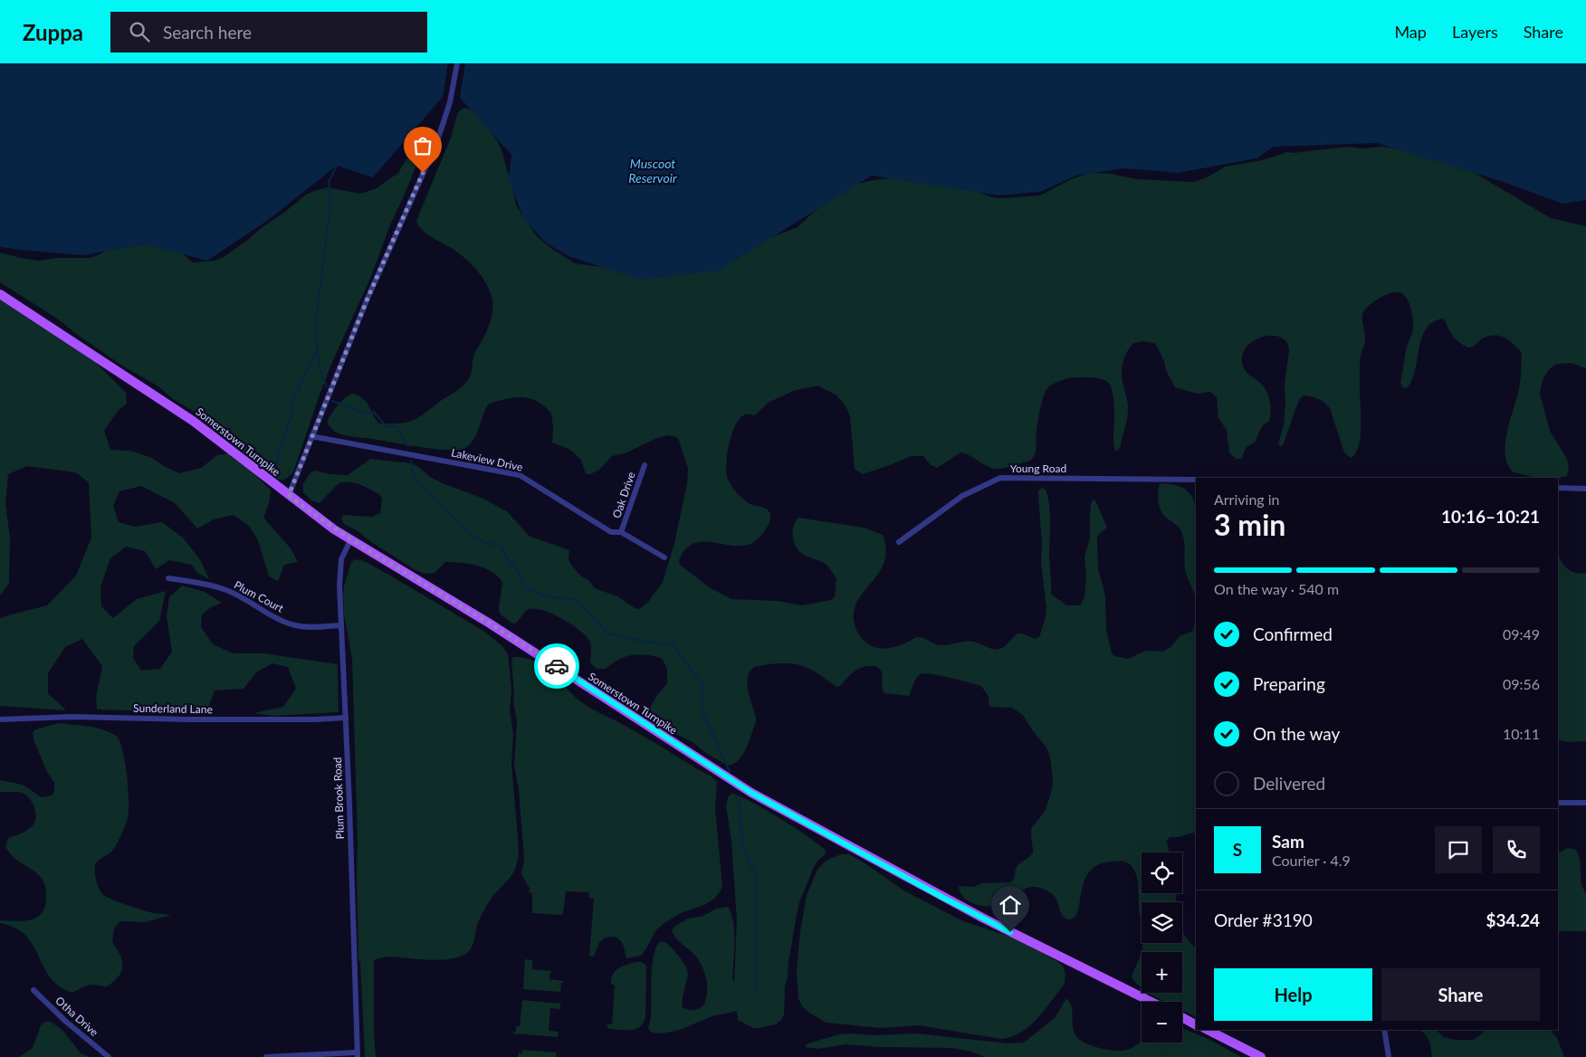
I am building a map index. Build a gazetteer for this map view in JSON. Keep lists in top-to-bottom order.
{
  "streets": {
    "main road": ["Somerstown Turnpike"],
    "street": [
      "Lakeview Drive",
      "Young Road",
      "Oak Drive",
      "Plum Court",
      "Sunderland Lane",
      "Plum Brook Road",
      "Otha Drive"
    ]
  },
  "crossings": [
    ["Somerstown Turnpike", "Plum Brook Road"],
    ["Lakeview Drive", "Oak Drive"],
    ["Plum Court", "Plum Brook Road"],
    ["Sunderland Lane", "Plum Brook Road"]
  ],
  "water": ["Muscoot Reservoir"],
  "page": {
    "header": "Zuppa",
    "search": "Search here",
    "nav": ["Map", "Layers", "Share"],
    "heading": ["3 min", "Arriving in", "10:16–10:21"],
    "panel": [
      "Sam",
      "Courier · 4.9",
      "Order #3190",
      "$34.24"
    ],
    "bar": "On the way · 540 m",
    "list": [
      ["Confirmed", "09:49"],
      ["Preparing", "09:56"],
      ["On the way", "10:11"],
      "Delivered"
    ],
    "round": "S",
    "map_buttons": ["+", "−"],
    "buttons": ["Help", "Share"]
  }
}
